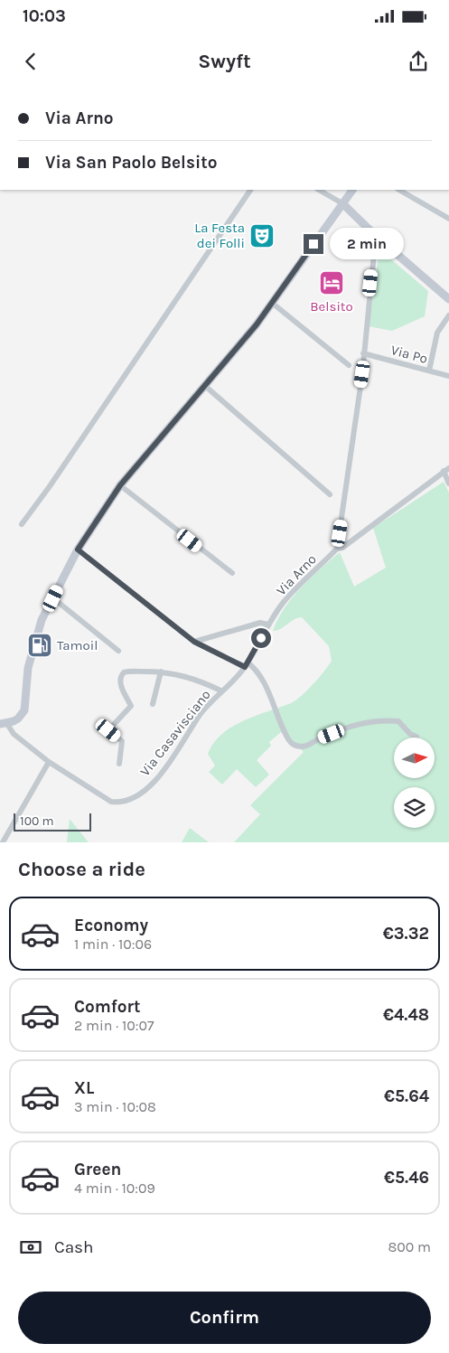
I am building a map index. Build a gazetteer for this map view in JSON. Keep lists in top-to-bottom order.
{
  "streets": {
    "street": ["Via Po", "Via Arno", "Via Casavisciano"]
  },
  "crossings": [
    ["Via Arno", "Via Casavisciano"]
  ],
  "places": {
    "theatre": ["La Festa dei Folli"],
    "hotel": ["Belsito"],
    "fuel station": ["Tamoil"]
  },
  "scale_bar": "100 m",
  "north": "right",
  "page": {
    "status": "10:03",
    "header": "Swyft",
    "banner": ["Via Arno", "Via San Paolo Belsito"],
    "bubble": "2 min",
    "scale": "100 m",
    "heading": "Choose a ride",
    "list": [
      {
        "name": "Economy",
        "note": "1 min · 10:06",
        "value": "€3.32"
      },
      {
        "name": "Comfort",
        "note": "2 min · 10:07",
        "value": "€4.48"
      },
      {
        "name": "XL",
        "note": "3 min · 10:08",
        "value": "€5.64"
      },
      {
        "name": "Green",
        "note": "4 min · 10:09",
        "value": "€5.46"
      }
    ],
    "pay": ["Cash", "800 m"],
    "buttons": "Confirm"
  }
}
